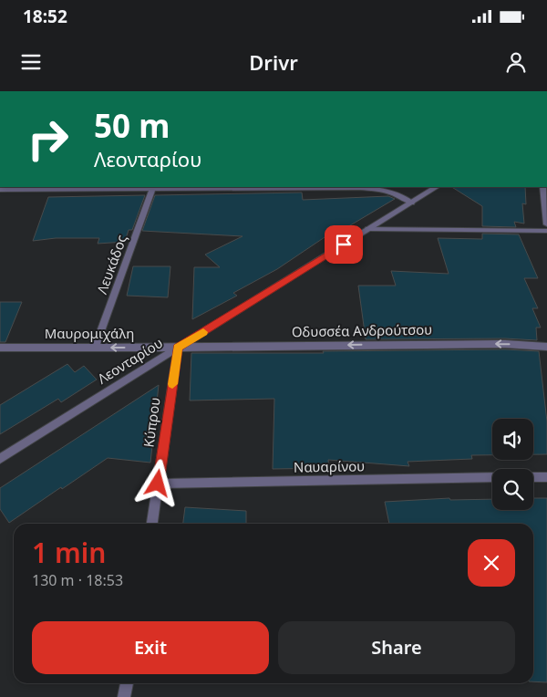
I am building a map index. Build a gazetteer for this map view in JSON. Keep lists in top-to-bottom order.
{
  "streets": {
    "street": [
      "Λευκάδος",
      "Οδυσσέα Ανδρούτσου",
      "Μαυρομιχάλη",
      "Λεονταρίου",
      "Κύπρου",
      "Ναυαρίνου"
    ]
  },
  "crossings": [
    ["Λευκάδος", "Μαυρομιχάλη"],
    ["Οδυσσέα Ανδρούτσου", "Μαυρομιχάλη"],
    ["Οδυσσέα Ανδρούτσου", "Λεονταρίου"],
    ["Οδυσσέα Ανδρούτσου", "Κύπρου"],
    ["Μαυρομιχάλη", "Λεονταρίου"],
    ["Μαυρομιχάλη", "Κύπρου"],
    ["Λεονταρίου", "Κύπρου"],
    ["Κύπρου", "Ναυαρίνου"]
  ],
  "one_way": ["Οδυσσέα Ανδρούτσου", "Μαυρομιχάλη"],
  "page": {
    "status": "18:52",
    "header": "Drivr",
    "turn": ["50 m", "Λεονταρίου"],
    "heading": ["1 min", "130 m · 18:53"],
    "buttons": ["Exit", "Share"]
  }
}
